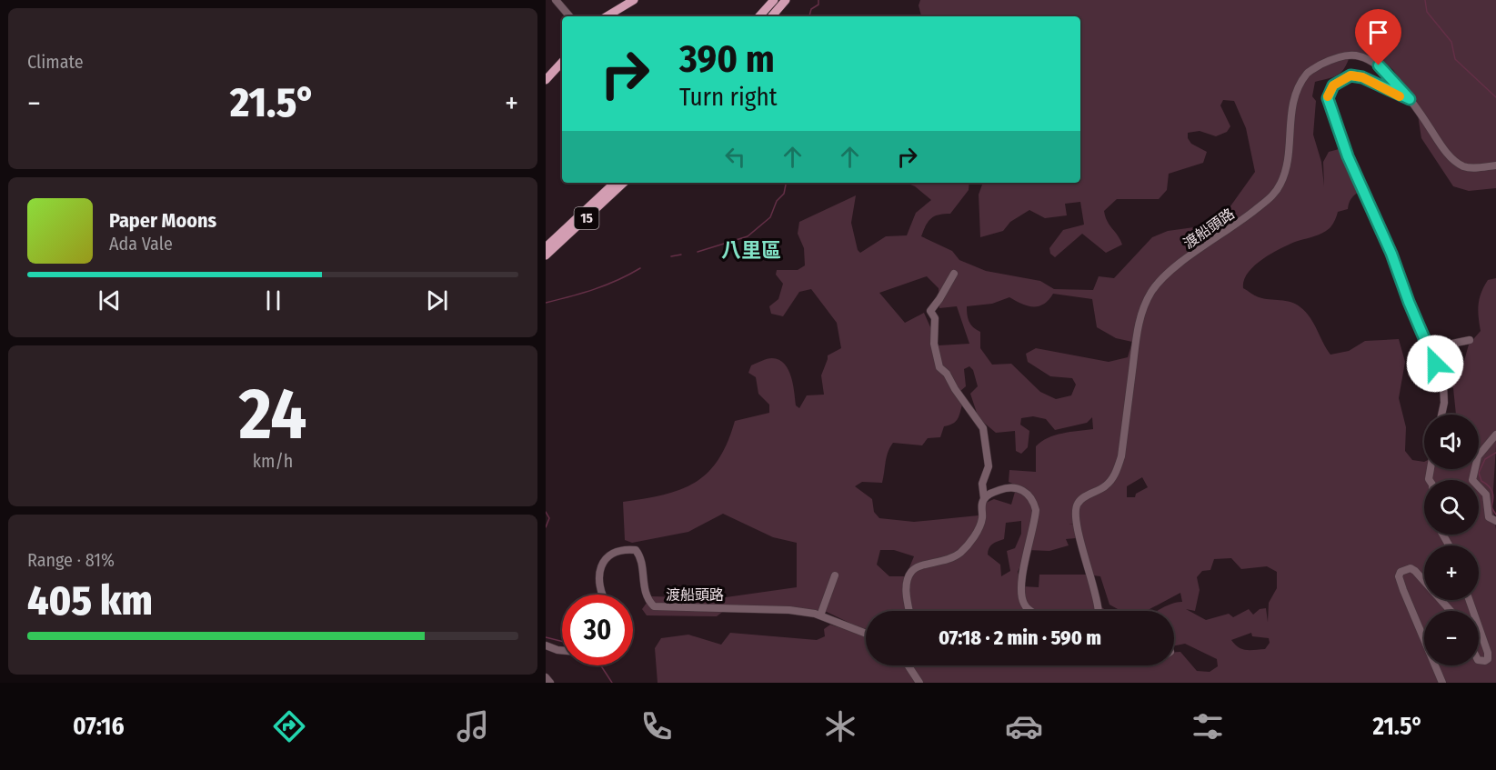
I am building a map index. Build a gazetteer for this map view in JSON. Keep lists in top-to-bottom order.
{
  "streets": {
    "main road": ["15"],
    "street": ["渡船頭路"]
  },
  "districts": ["八里區"],
  "page": {
    "tile": [
      "Climate",
      ["24", "km/h"],
      ["Range · 81%", "405 km"]
    ],
    "turn": ["390 m", "Turn right"],
    "heat": ["−", "21.5°", "+"],
    "song": ["Paper Moons", "Ada Vale"],
    "map_buttons": ["+", "−"],
    "limit": "30",
    "trip": "07:18 · 2 min · 590 m",
    "tabs": ["07:16", "21.5°"]
  }
}
